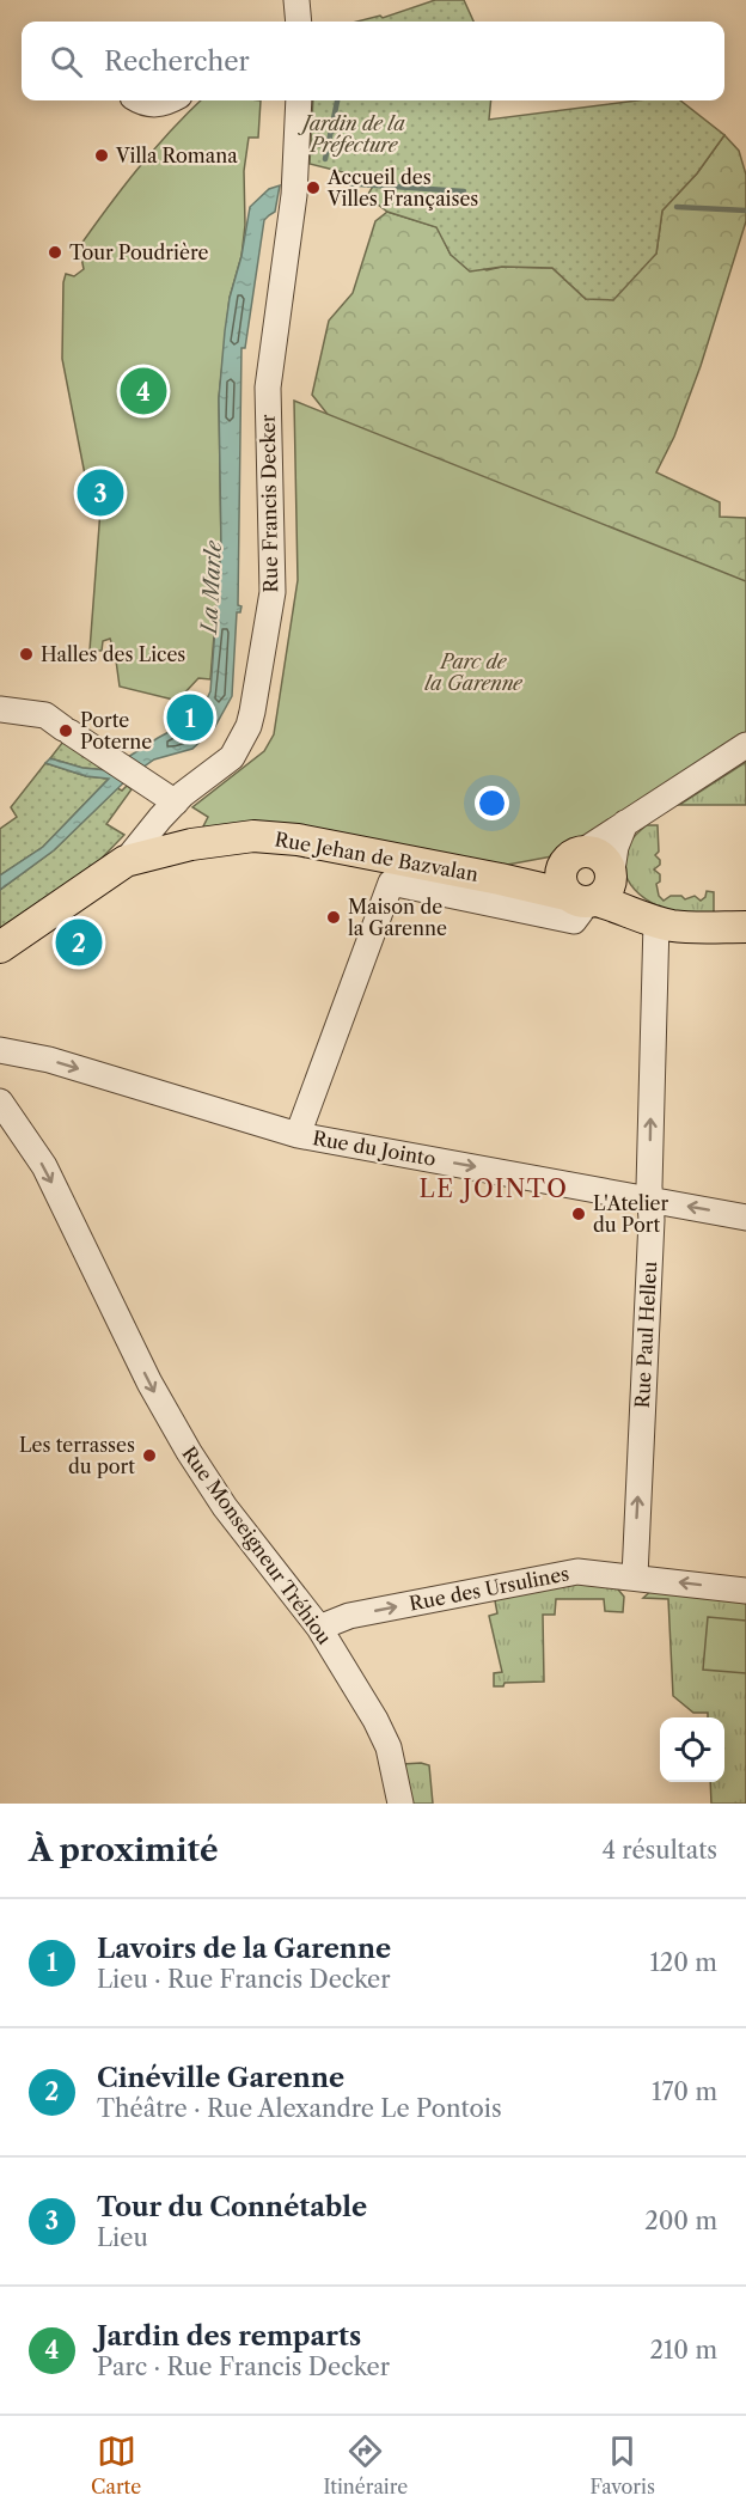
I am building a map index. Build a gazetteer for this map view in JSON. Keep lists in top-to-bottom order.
{
  "streets": {
    "main road": ["Rue Jehan de Bazvalan"],
    "street": [
      "Rue Francis Decker",
      "Rue du Jointo",
      "Rue Paul Helleu",
      "Rue Monseigneur Tréhiou",
      "Rue des Ursulines"
    ]
  },
  "crossings": [
    ["Rue Francis Decker", "Rue Jehan de Bazvalan"],
    ["Rue Jehan de Bazvalan", "Rue du Jointo"],
    ["Rue du Jointo", "Rue Paul Helleu"],
    ["Rue Paul Helleu", "Rue des Ursulines"],
    ["Rue Monseigneur Tréhiou", "Rue des Ursulines"]
  ],
  "one_way": ["Rue Paul Helleu", "Rue Monseigneur Tréhiou"],
  "districts": ["LE JOINTO"],
  "water": ["La Marle"],
  "parks": ["Jardin de la Préfecture", "Parc de la Garenne"],
  "places": [
    "Villa Romana",
    "Accueil des Villes Françaises",
    "Tour Poudrière",
    "Halles des Lices",
    "Porte Poterne",
    "Maison de la Garenne",
    "L'Atelier du Port",
    "Les terrasses du port"
  ],
  "page": {
    "search": "Rechercher",
    "pins": [
      "4",
      "3",
      "1",
      "2"
    ],
    "heading": ["À proximité", "4 résultats"],
    "list": [
      {
        "mark": "1",
        "name": "Lavoirs de la Garenne",
        "note": "Lieu · Rue Francis Decker",
        "value": "120 m"
      },
      {
        "mark": "2",
        "name": "Cinéville Garenne",
        "note": "Théâtre · Rue Alexandre Le Pontois",
        "value": "170 m"
      },
      {
        "mark": "3",
        "name": "Tour du Connétable",
        "note": "Lieu",
        "value": "200 m"
      },
      {
        "mark": "4",
        "name": "Jardin des remparts",
        "note": "Parc · Rue Francis Decker",
        "value": "210 m"
      }
    ],
    "nav": ["Carte", "Itinéraire", "Favoris"]
  }
}
